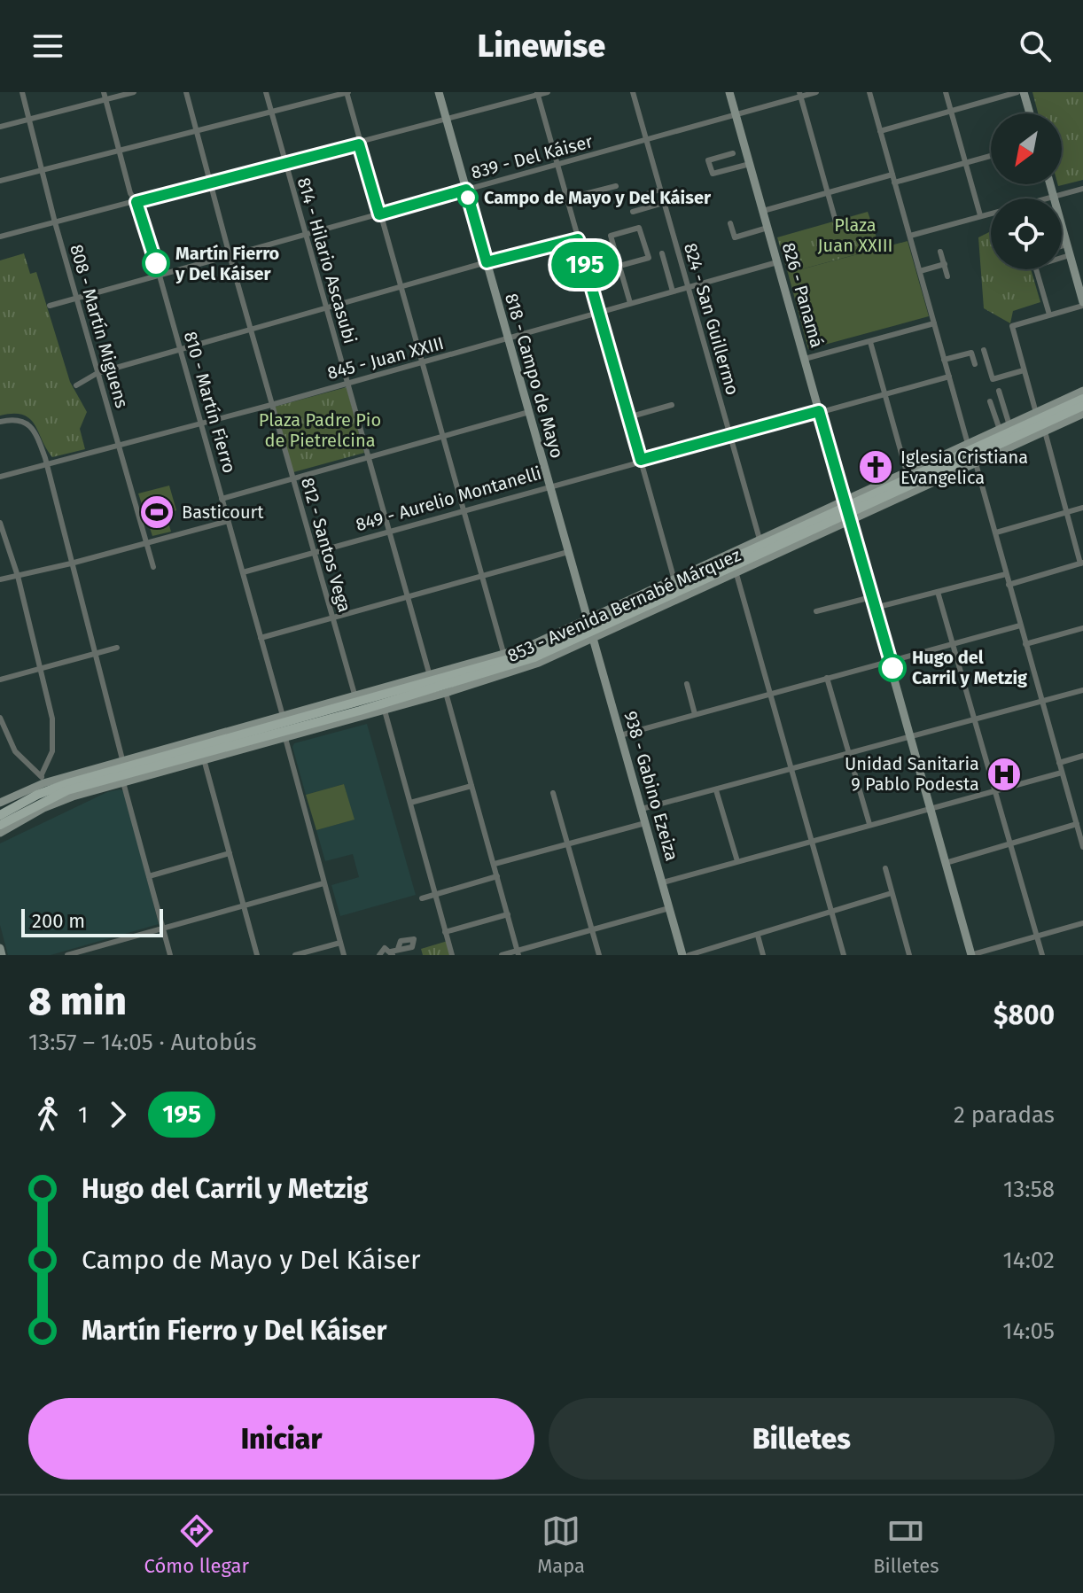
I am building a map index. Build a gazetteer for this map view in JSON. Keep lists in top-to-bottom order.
{
  "streets": {
    "main road": ["853 - Avenida Bernabé Márquez"],
    "street": [
      "839 - Del Káiser",
      "814 - Hilario Ascasubi",
      "826 - Panamá",
      "824 - San Guillermo",
      "808 - Martín Miguens",
      "845 - Juan XXIII",
      "818 - Campo de Mayo",
      "810 - Martín Fierro",
      "849 - Aurelio Montanelli",
      "812 - Santos Vega",
      "938 - Gabino Ezeiza"
    ]
  },
  "crossings": [
    ["839 - Del Káiser", "814 - Hilario Ascasubi"],
    ["839 - Del Káiser", "826 - Panamá"],
    ["839 - Del Káiser", "824 - San Guillermo"],
    ["839 - Del Káiser", "808 - Martín Miguens"],
    ["839 - Del Káiser", "818 - Campo de Mayo"],
    ["839 - Del Káiser", "810 - Martín Fierro"],
    ["839 - Del Káiser", "812 - Santos Vega"],
    ["814 - Hilario Ascasubi", "845 - Juan XXIII"],
    ["814 - Hilario Ascasubi", "849 - Aurelio Montanelli"],
    ["814 - Hilario Ascasubi", "853 - Avenida Bernabé Márquez"],
    ["826 - Panamá", "845 - Juan XXIII"],
    ["826 - Panamá", "849 - Aurelio Montanelli"],
    ["826 - Panamá", "853 - Avenida Bernabé Márquez"],
    ["824 - San Guillermo", "845 - Juan XXIII"],
    ["824 - San Guillermo", "849 - Aurelio Montanelli"],
    ["824 - San Guillermo", "853 - Avenida Bernabé Márquez"],
    ["808 - Martín Miguens", "845 - Juan XXIII"],
    ["845 - Juan XXIII", "818 - Campo de Mayo"],
    ["845 - Juan XXIII", "810 - Martín Fierro"],
    ["845 - Juan XXIII", "812 - Santos Vega"],
    ["818 - Campo de Mayo", "849 - Aurelio Montanelli"],
    ["818 - Campo de Mayo", "853 - Avenida Bernabé Márquez"],
    ["818 - Campo de Mayo", "938 - Gabino Ezeiza"],
    ["810 - Martín Fierro", "849 - Aurelio Montanelli"],
    ["810 - Martín Fierro", "853 - Avenida Bernabé Márquez"],
    ["849 - Aurelio Montanelli", "812 - Santos Vega"],
    ["812 - Santos Vega", "853 - Avenida Bernabé Márquez"],
    ["853 - Avenida Bernabé Márquez", "938 - Gabino Ezeiza"]
  ],
  "parks": ["Plaza Juan XXIII", "Plaza Padre Pio de Pietrelcina"],
  "places": {
    "other": ["Campo de Mayo y Del Káiser", "Martín Fierro y Del Káiser", "Hugo del Carril y Metzig"],
    "church": ["Iglesia Cristiana Evangelica"],
    "sports": ["Basticourt"],
    "hospital": ["Unidad Sanitaria 9 Pablo Podesta"]
  },
  "lines": ["bus line 195"],
  "scale_bar": "200 m",
  "north": "bottom left",
  "page": {
    "header": "Linewise",
    "on_map": "195",
    "scale": "200 m",
    "heading": ["8 min", "13:57 – 14:05 · Autobús", "$800"],
    "legs": ["1", "195", "2 paradas"],
    "list": [
      {
        "name": "Hugo del Carril y Metzig",
        "value": "13:58"
      },
      {
        "name": "Campo de Mayo y Del Káiser",
        "value": "14:02"
      },
      {
        "name": "Martín Fierro y Del Káiser",
        "value": "14:05"
      }
    ],
    "buttons": ["Iniciar", "Billetes"],
    "tabs": ["Cómo llegar", "Mapa", "Billetes"]
  }
}
